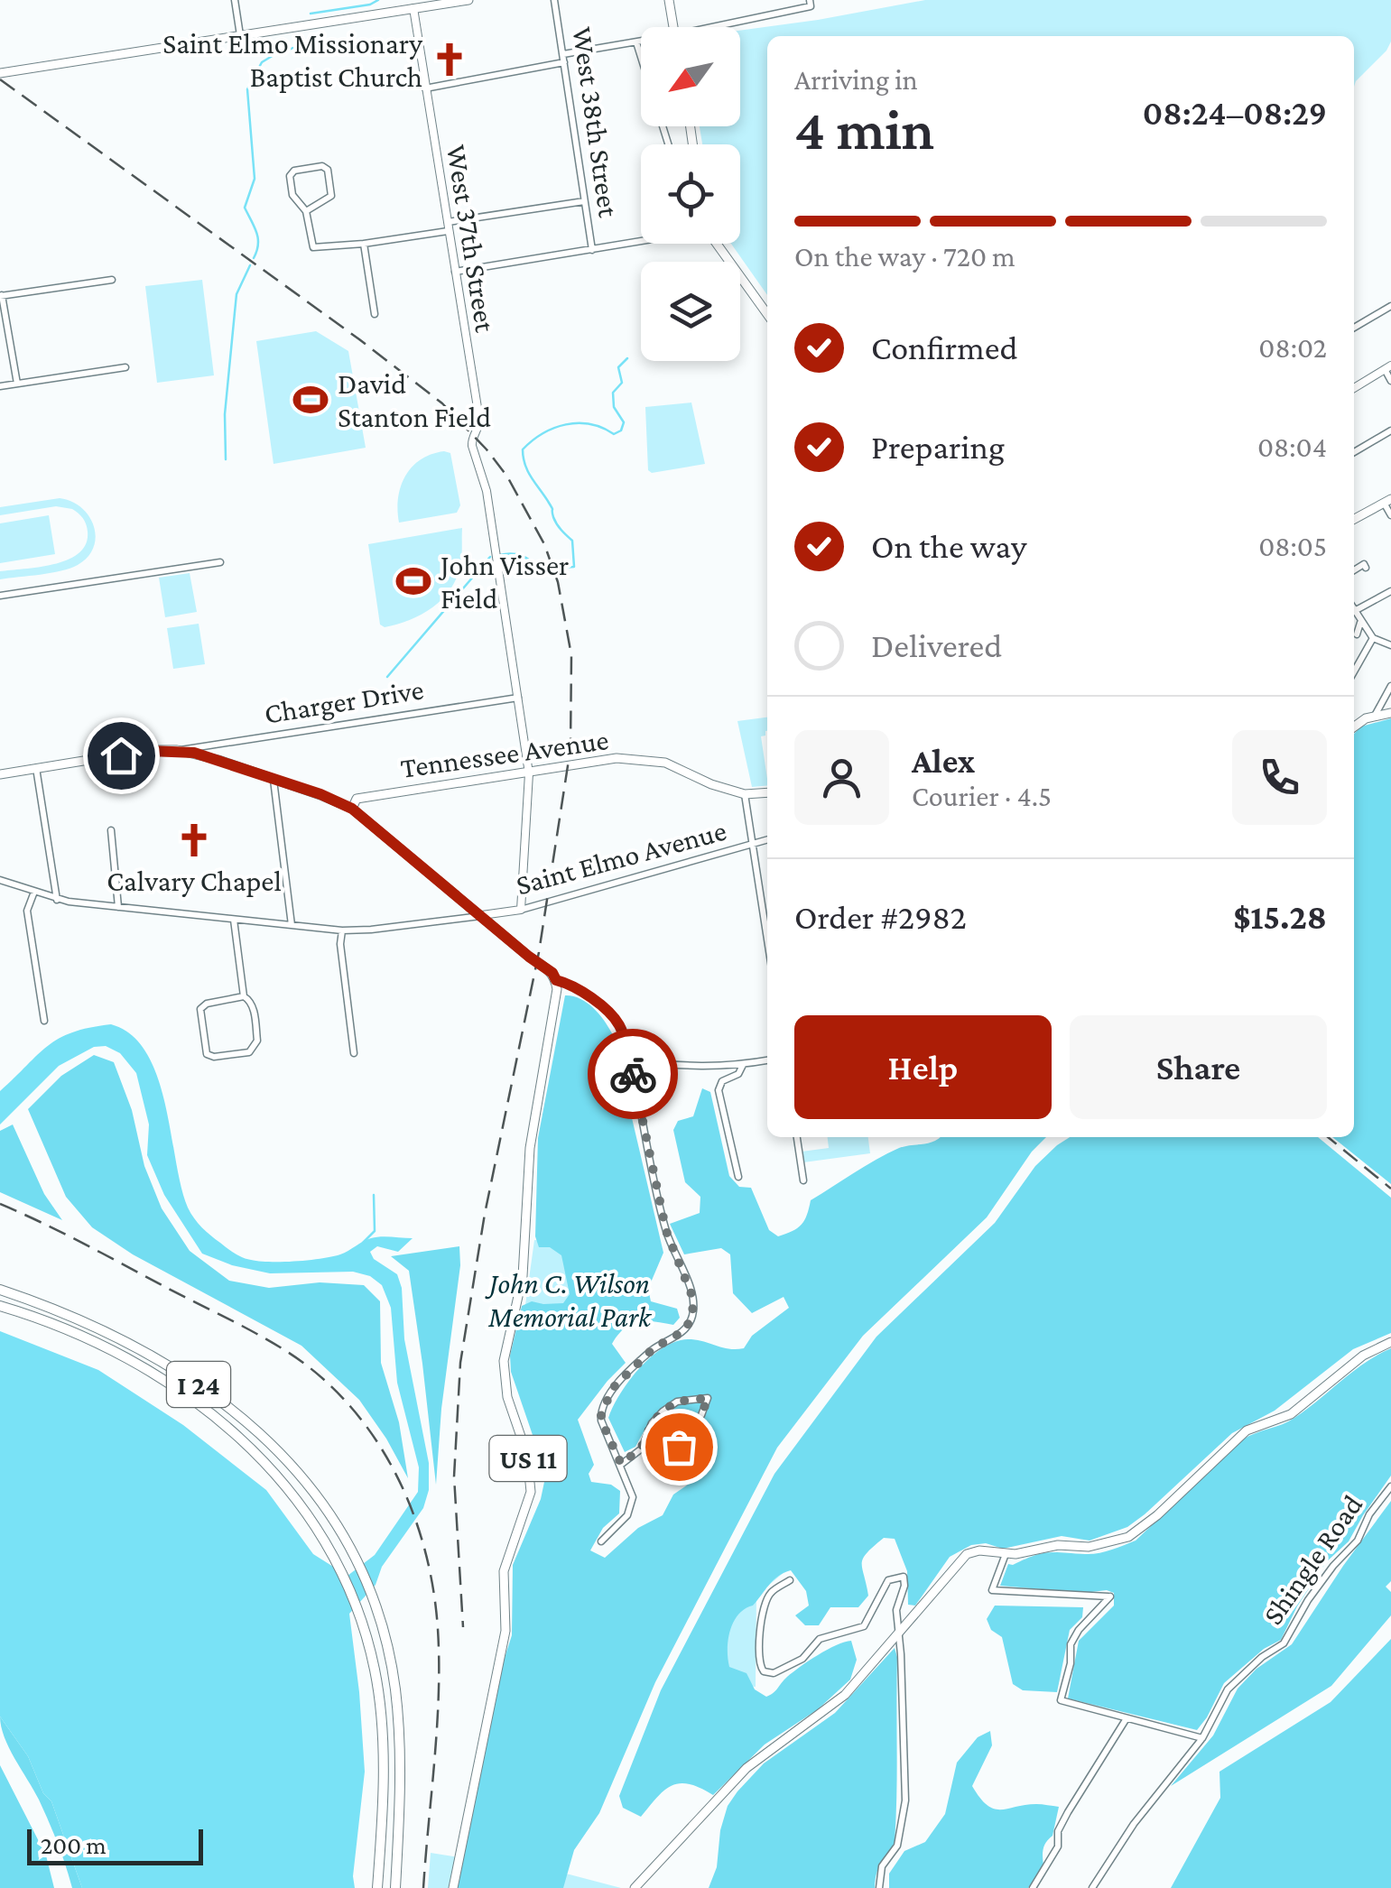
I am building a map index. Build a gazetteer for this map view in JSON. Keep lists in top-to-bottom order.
{
  "streets": {
    "highway": ["I 24"],
    "main road": ["Tennessee Avenue", "US 11"],
    "street": [
      "West 38th Street",
      "West 37th Street",
      "Charger Drive",
      "Saint Elmo Avenue",
      "Shingle Road"
    ]
  },
  "crossings": [
    ["West 37th Street", "Charger Drive"],
    ["West 37th Street", "Tennessee Avenue"],
    ["West 37th Street", "Saint Elmo Avenue"]
  ],
  "parks": ["John C. Wilson Memorial Park"],
  "places": {
    "church": ["Saint Elmo Missionary Baptist Church", "Calvary Chapel"],
    "sports": ["David Stanton Field", "John Visser Field"]
  },
  "scale_bar": "200 m",
  "north": "bottom left",
  "page": {
    "heading": ["4 min", "Arriving in", "08:24–08:29"],
    "panel": [
      "Alex",
      "Courier · 4.5",
      "Order #2982",
      "$15.28"
    ],
    "bar": "On the way · 720 m",
    "list": [
      ["Confirmed", "08:02"],
      ["Preparing", "08:04"],
      ["On the way", "08:05"],
      "Delivered"
    ],
    "buttons": ["Help", "Share"],
    "scale": "200 m"
  }
}
